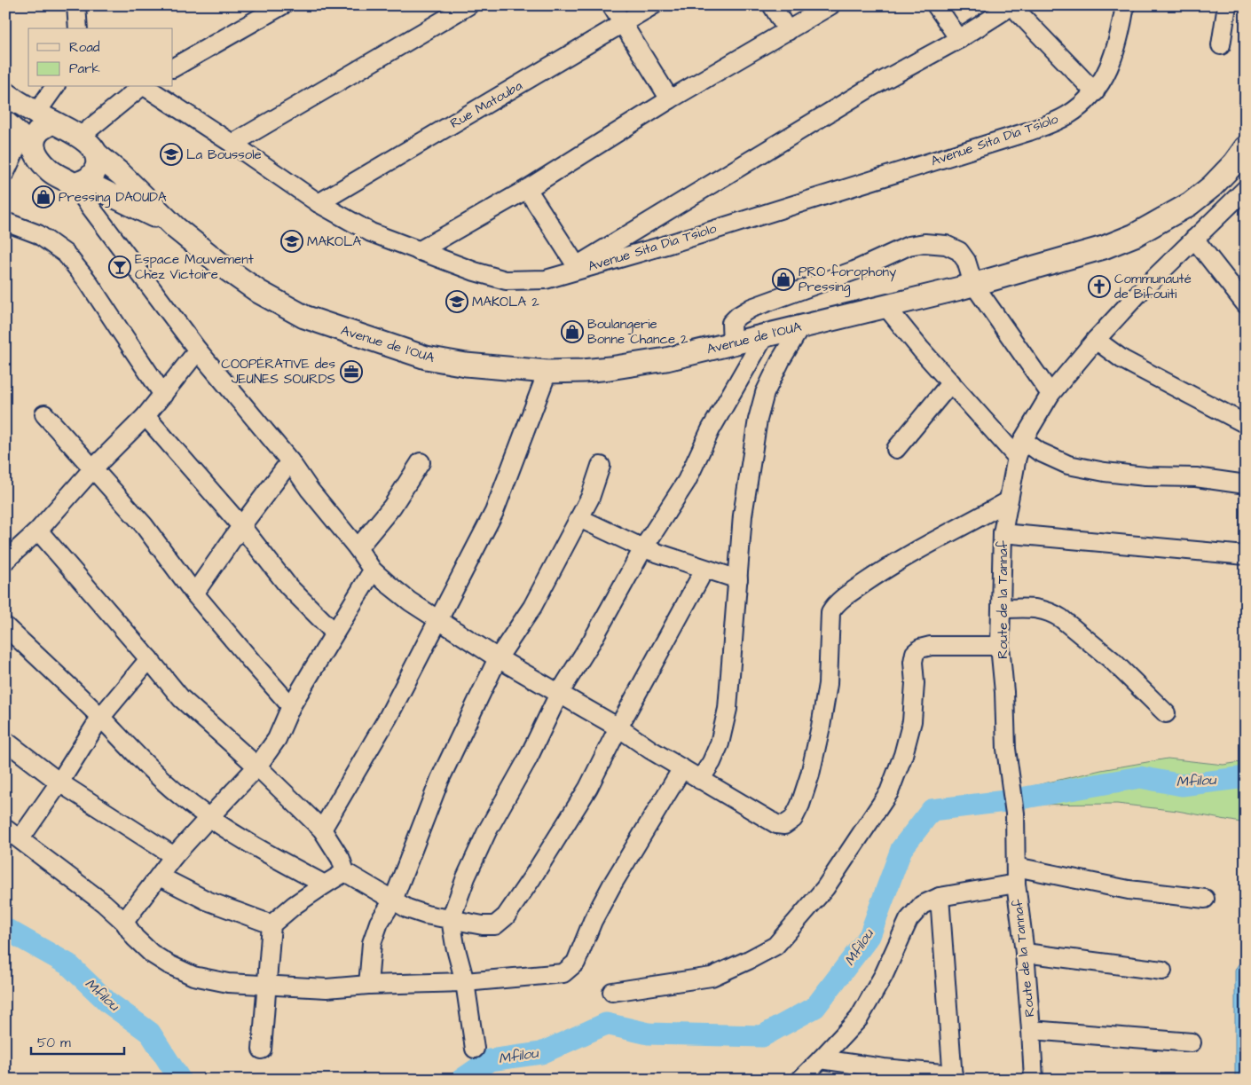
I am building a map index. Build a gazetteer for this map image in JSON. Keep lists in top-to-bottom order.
{
  "streets": {
    "main road": ["Avenue de l'OUA"],
    "street": ["Rue Matouba", "Avenue Sita Dia Tsiolo", "Route de la Tannaf"]
  },
  "crossings": [
    ["Rue Matouba", "Avenue Sita Dia Tsiolo"],
    ["Avenue Sita Dia Tsiolo", "Avenue de l'OUA"]
  ],
  "water": ["Mfilou"],
  "places": {
    "school or university": ["La Boussole", "MAKOLA", "MAKOLA 2"],
    "shop": ["Pressing DAOUDA", "PRO forophony Pressing", "Boulangerie Bonne Chance 2"],
    "bar": ["Espace Mouvement Chez Victoire"],
    "church": ["Communauté de Bifouiti"],
    "office": ["COOPÉRATIVE des JEUNES SOURDS"]
  },
  "legend": ["Road", "Park"],
  "scale_bar": "50 m"
}
